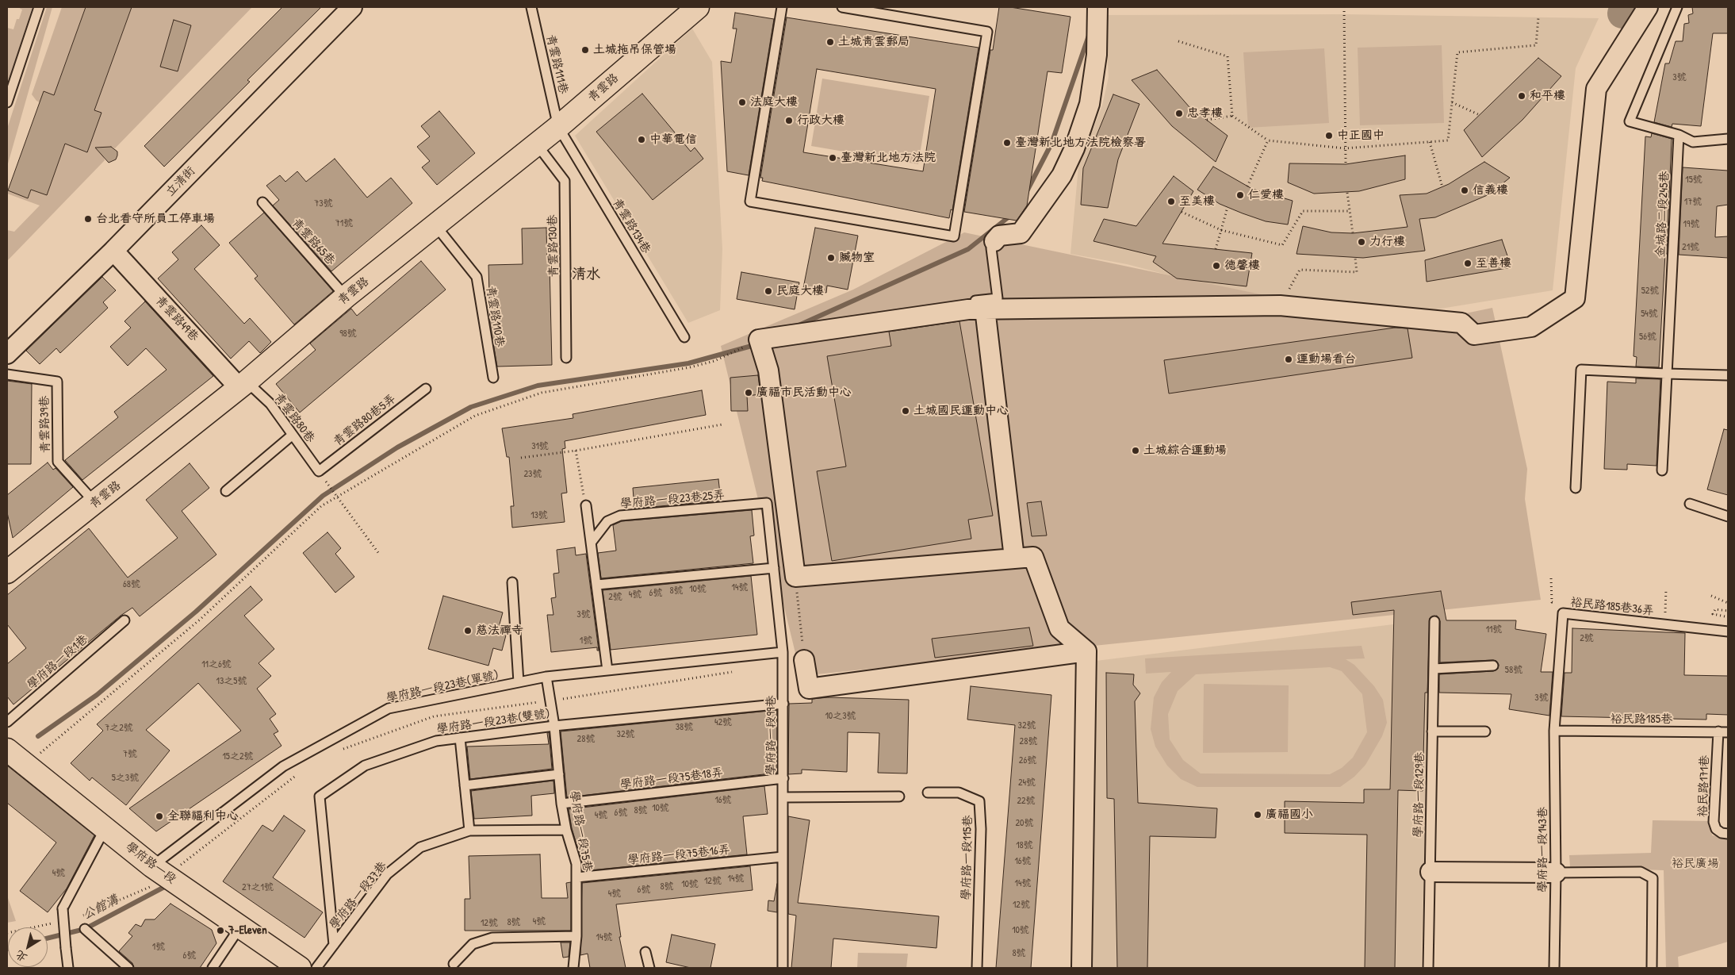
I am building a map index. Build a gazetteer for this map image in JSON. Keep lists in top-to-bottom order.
{
  "streets": {
    "street": [
      "青雲路",
      "立清街",
      "青雲路49巷",
      "學府路一段"
    ],
    "lane": [
      "青雲路111巷",
      "金城路二段245巷",
      "青雲路134巷",
      "青雲路65巷",
      "青雲路130巷",
      "青雲路110巷",
      "青雲路80巷",
      "青雲路80巷5弄",
      "青雲路39巷",
      "學府路一段23巷25弄",
      "裕民路185巷36弄",
      "學府路一段1巷",
      "學府路一段23巷(單號)",
      "裕民路185巷",
      "學府路一段23巷(雙號)",
      "學府路一段99巷",
      "學府路一段75巷18弄",
      "裕民路171巷",
      "學府路一段129巷",
      "學府路一段75巷",
      "學府路一段143巷",
      "學府路一段75巷16弄",
      "學府路一段115巷",
      "學府路一段37巷"
    ]
  },
  "crossings": [
    ["青雲路111巷", "青雲路"],
    ["青雲路111巷", "青雲路134巷"],
    ["青雲路", "青雲路134巷"],
    ["青雲路", "青雲路65巷"],
    ["青雲路", "青雲路130巷"],
    ["青雲路", "青雲路110巷"],
    ["青雲路", "青雲路49巷"],
    ["青雲路", "青雲路80巷"],
    ["青雲路", "青雲路39巷"],
    ["立清街", "青雲路49巷"],
    ["青雲路49巷", "青雲路80巷"],
    ["青雲路80巷", "青雲路80巷5弄"],
    ["學府路一段23巷25弄", "學府路一段99巷"],
    ["裕民路185巷36弄", "裕民路185巷"],
    ["裕民路185巷36弄", "學府路一段143巷"],
    ["學府路一段23巷(單號)", "學府路一段99巷"],
    ["學府路一段23巷(單號)", "學府路一段75巷"],
    ["學府路一段23巷(單號)", "學府路一段"],
    ["裕民路185巷", "裕民路171巷"],
    ["裕民路185巷", "學府路一段143巷"],
    ["學府路一段23巷(雙號)", "學府路一段99巷"],
    ["學府路一段23巷(雙號)", "學府路一段75巷"],
    ["學府路一段23巷(雙號)", "學府路一段37巷"],
    ["學府路一段99巷", "學府路一段75巷18弄"],
    ["學府路一段99巷", "學府路一段75巷16弄"],
    ["學府路一段75巷18弄", "學府路一段75巷"],
    ["學府路一段75巷", "學府路一段75巷16弄"],
    ["學府路一段75巷", "學府路一段37巷"]
  ],
  "districts": ["清水"],
  "water": ["公館溝"],
  "parks": ["裕民廣場"],
  "places": [
    "土城青雲郵局",
    "土城拖吊保管場",
    "和平樓",
    "法庭大樓",
    "忠孝樓",
    "行政大樓",
    "中正國中",
    "中華電信",
    "臺灣新北地方法院檢察署",
    "臺灣新北地方法院",
    "信義樓",
    "仁愛樓",
    "至美樓",
    "台北看守所員工停車場",
    "力行樓",
    "贓物室",
    "至善樓",
    "德馨樓",
    "民庭大樓",
    "運動場看台",
    "廣福市民活動中心",
    "土城國民運動中心",
    "土城綜合運動場",
    "慈法禪寺",
    "廣福國小",
    "全聯福利中心",
    "7-Eleven"
  ],
  "house_numbers": [
    "3號",
    "15號",
    "17號",
    "73號",
    "71號",
    "19號",
    "21號",
    "52號",
    "54號",
    "98號",
    "56號",
    "31號",
    "23號",
    "13號",
    "68號",
    "14號",
    "10號",
    "8號",
    "6號",
    "4號",
    "2號",
    "3號",
    "11號",
    "2號",
    "1號",
    "11之6號",
    "58號",
    "13之5號",
    "3號",
    "10之3號",
    "42號",
    "32號",
    "38號",
    "7之2號",
    "32號",
    "28號",
    "28號",
    "7號",
    "15之2號",
    "26號",
    "5之3號",
    "24號",
    "16號",
    "22號",
    "10號",
    "8號",
    "6號",
    "4號",
    "20號",
    "18號",
    "16號",
    "4號",
    "14號",
    "12號",
    "14號",
    "10號",
    "8號",
    "27之1號",
    "6號",
    "4號",
    "12號",
    "4號",
    "8號",
    "12號",
    "10號",
    "14號",
    "1號",
    "8號",
    "6號"
  ],
  "north": "bottom left"
}
